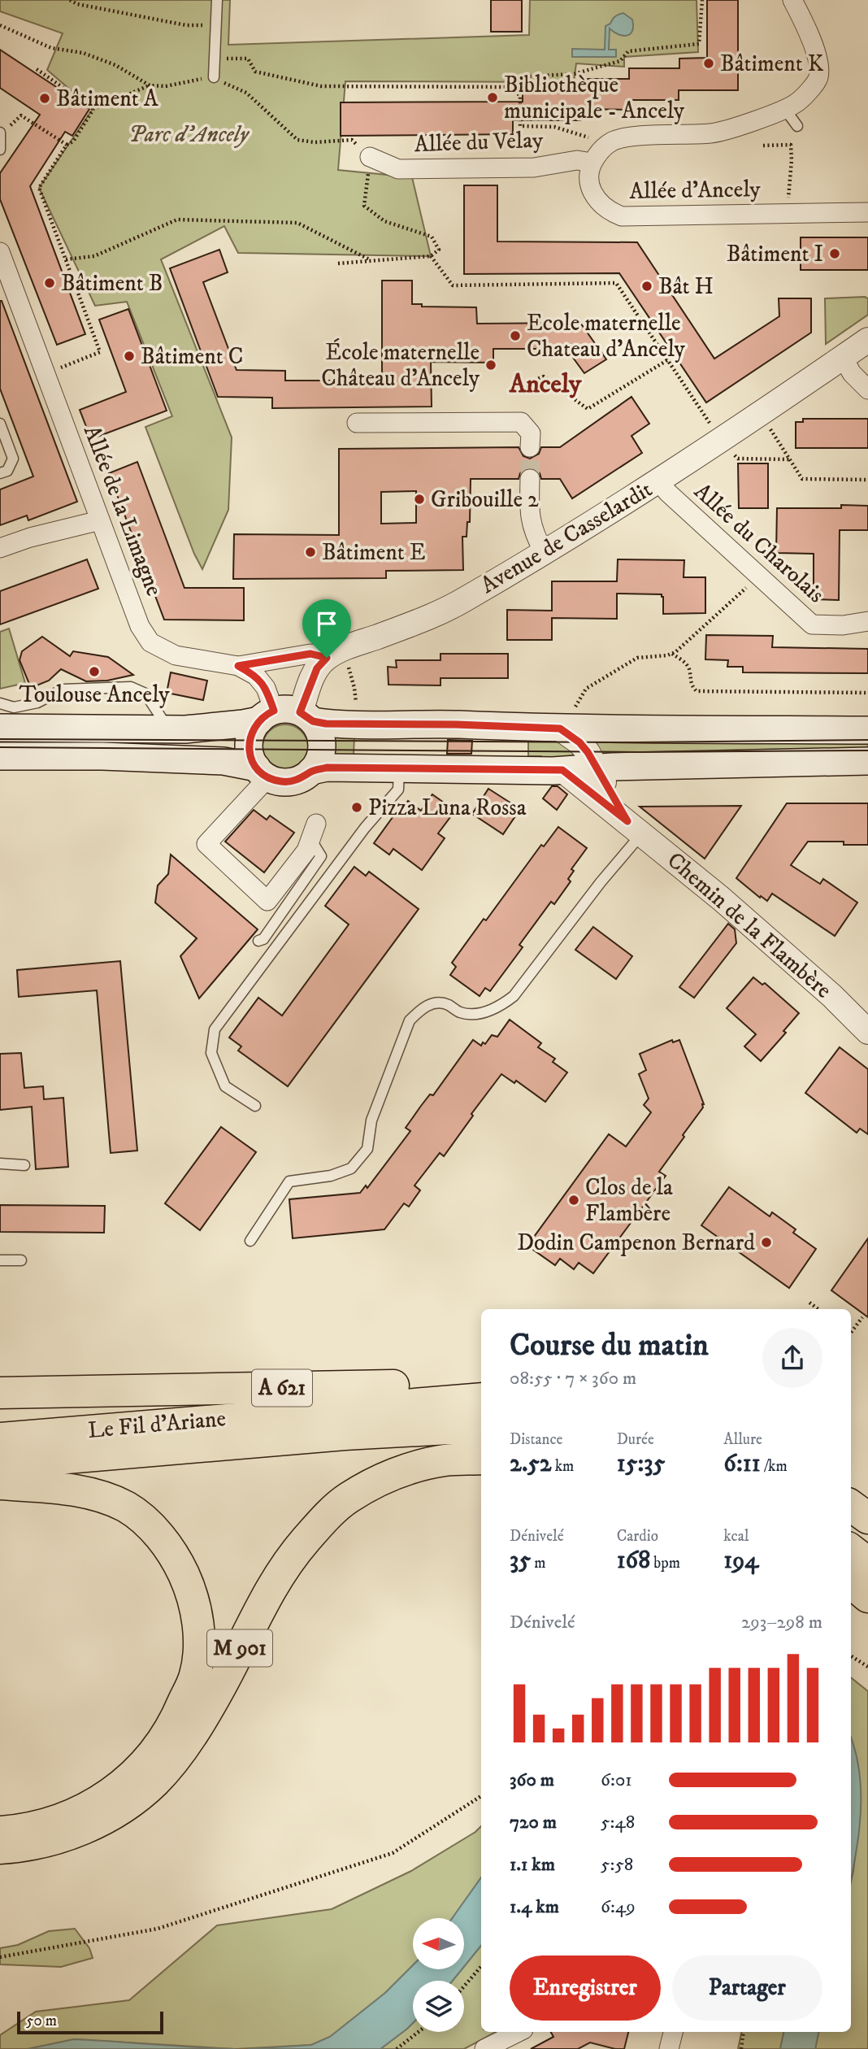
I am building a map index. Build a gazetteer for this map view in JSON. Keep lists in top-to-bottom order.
{
  "streets": {
    "highway": ["A 621", "Le Fil d'Ariane", "M 901"],
    "street": [
      "Allée du Velay",
      "Allée d'Ancely",
      "Allée de la Limagne",
      "Avenue de Casselardit",
      "Allée du Charolais",
      "Chemin de la Flambère"
    ]
  },
  "crossings": [
    ["Allée du Velay", "Allée d'Ancely"],
    ["Avenue de Casselardit", "Allée du Charolais"]
  ],
  "districts": ["Ancely"],
  "parks": ["Parc d'Ancely"],
  "places": [
    "Bâtiment K",
    "Bibliothèque municipale - Ancely",
    "Bâtiment A",
    "Bâtiment I",
    "Bâtiment B",
    "Bât H",
    "Ecole maternelle Chateau d'Ancely",
    "Bâtiment C",
    "École maternelle Château d'Ancely",
    "Gribouille 2",
    "Bâtiment E",
    "Toulouse Ancely",
    "Pizza Luna Rossa",
    "Clos de la Flambère",
    "Dodin Campenon Bernard"
  ],
  "scale_bar": "50 m",
  "north": "left",
  "page": {
    "heading": ["Course du matin", "08:55 · 7 × 360 m"],
    "stats": [
      ["Distance", "2.52 km"],
      ["Durée", "15:35"],
      ["Allure", "6:11 /km"],
      ["Dénivelé", "35 m"],
      ["Cardio", "168 bpm"],
      ["kcal", "194"]
    ],
    "chart": ["Dénivelé", "293–298 m"],
    "list": [
      {
        "name": "360 m",
        "note": "6:01"
      },
      {
        "name": "720 m",
        "note": "5:48"
      },
      {
        "name": "1.1 km",
        "note": "5:58"
      },
      {
        "name": "1.4 km",
        "note": "6:49"
      }
    ],
    "buttons": ["Enregistrer", "Partager"],
    "scale": "50 m"
  }
}
